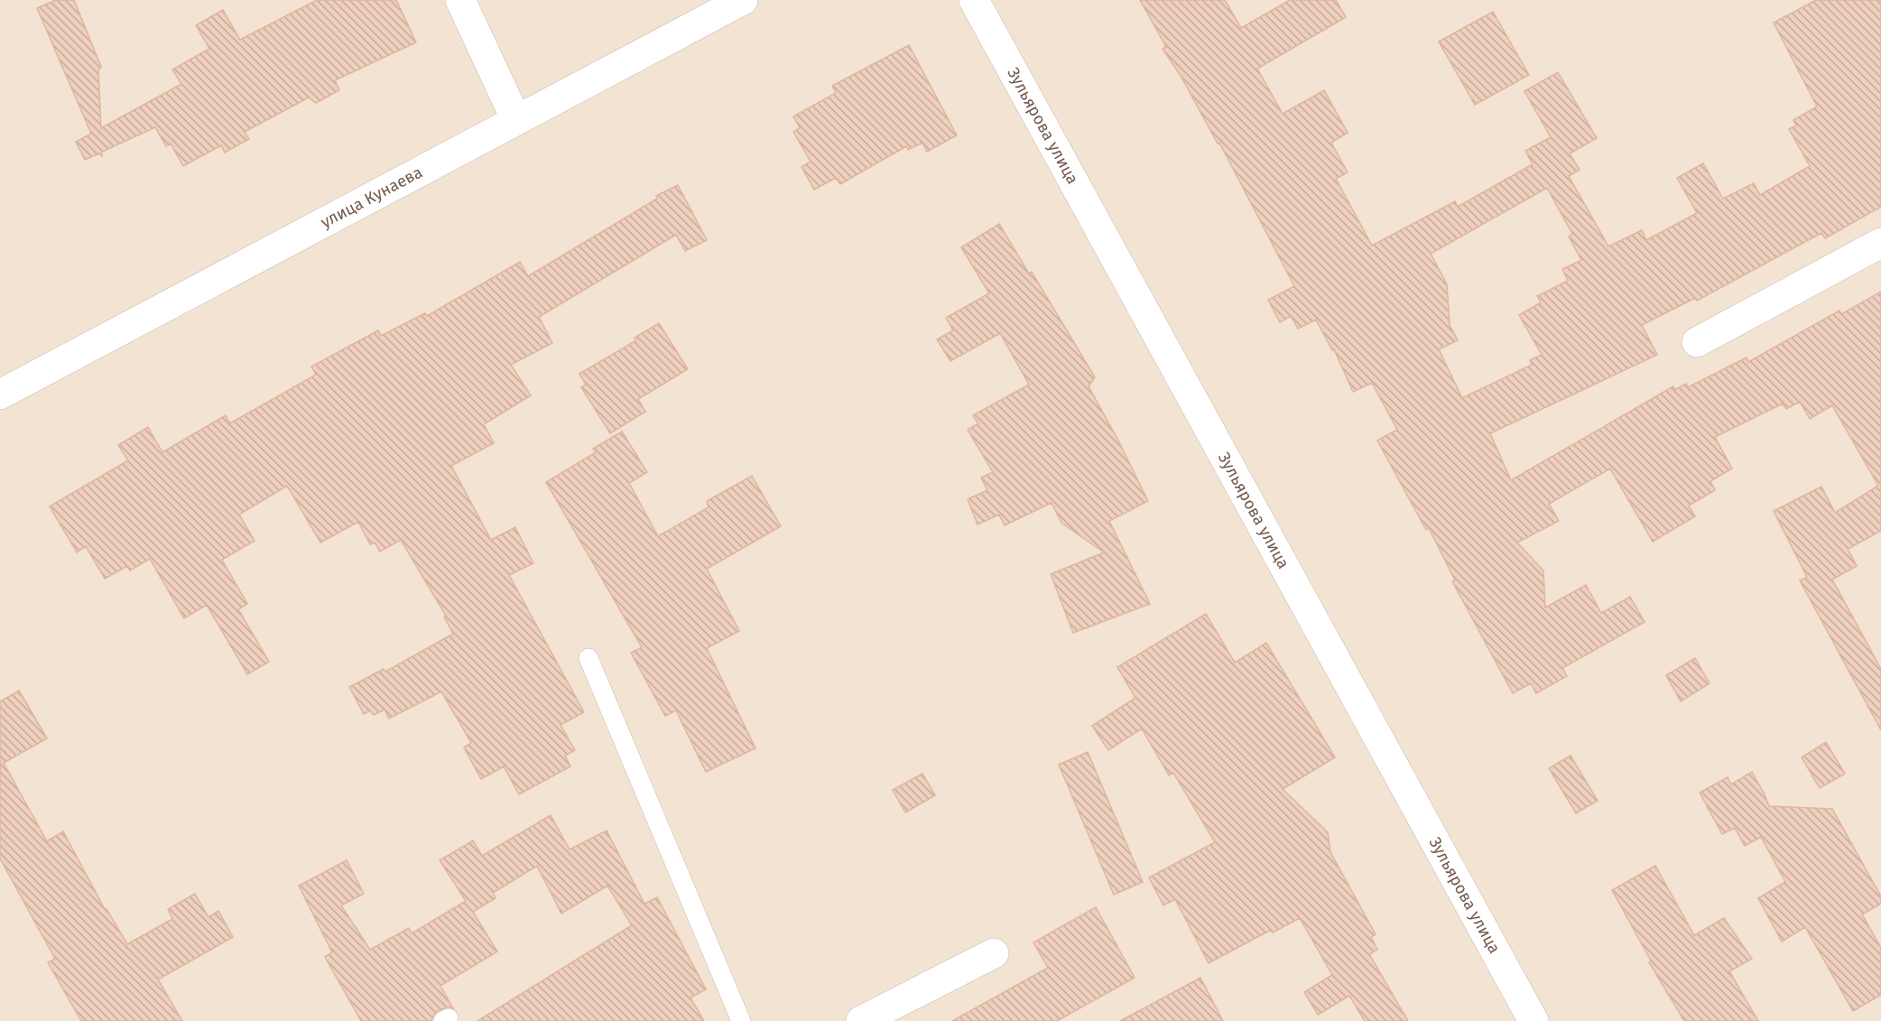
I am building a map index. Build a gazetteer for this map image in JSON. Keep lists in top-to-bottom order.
{
  "streets": {
    "street": ["Зульярова улица", "улица Кунаева"]
  }
}
